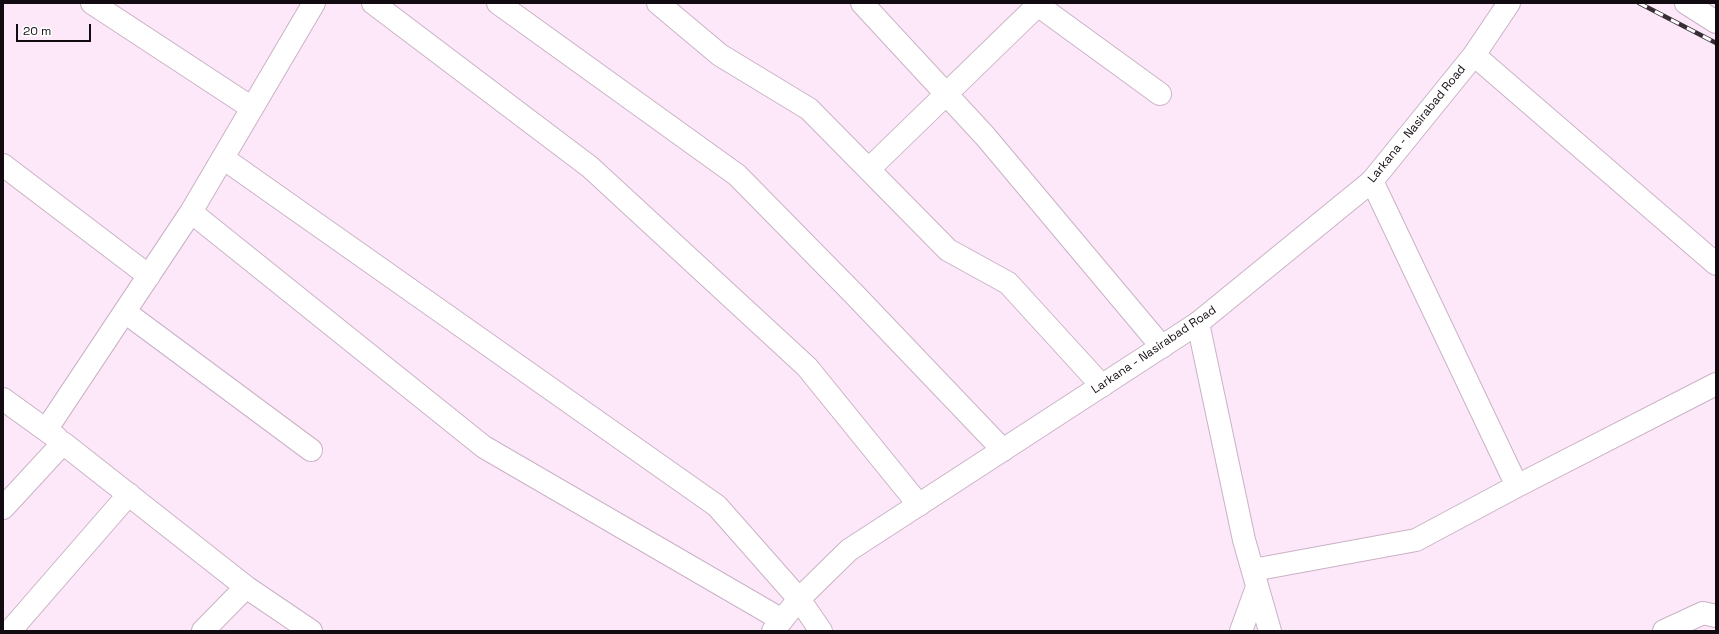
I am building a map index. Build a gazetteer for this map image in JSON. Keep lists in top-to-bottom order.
{
  "streets": {
    "street": ["Larkana - Nasirabad Road"]
  },
  "scale_bar": "20 m"
}
